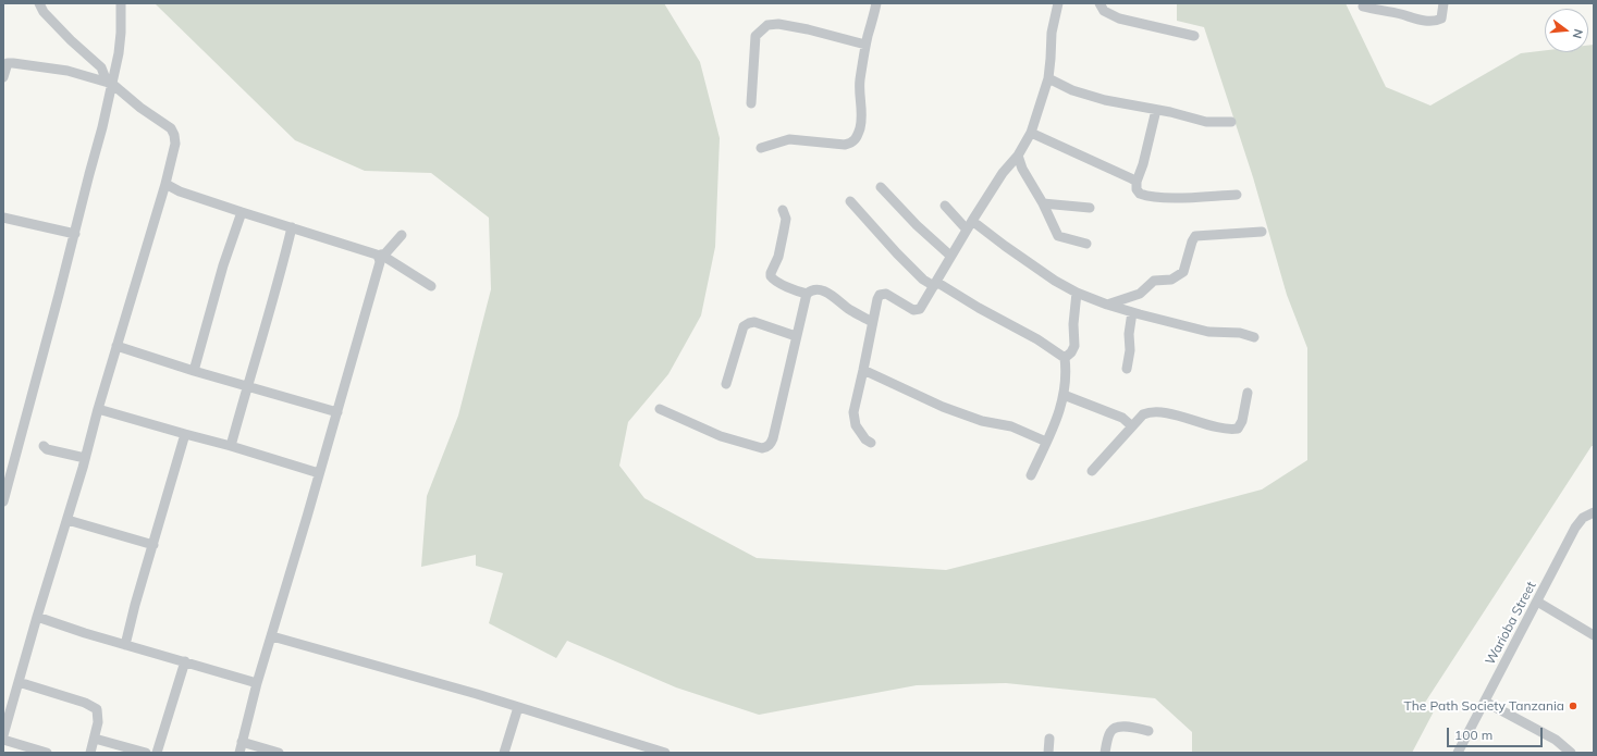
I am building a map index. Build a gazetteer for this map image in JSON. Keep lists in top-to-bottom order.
{
  "streets": {
    "street": ["Warioba Street"]
  },
  "places": ["The Path Society Tanzania"],
  "scale_bar": "100 m",
  "north": "right"
}
